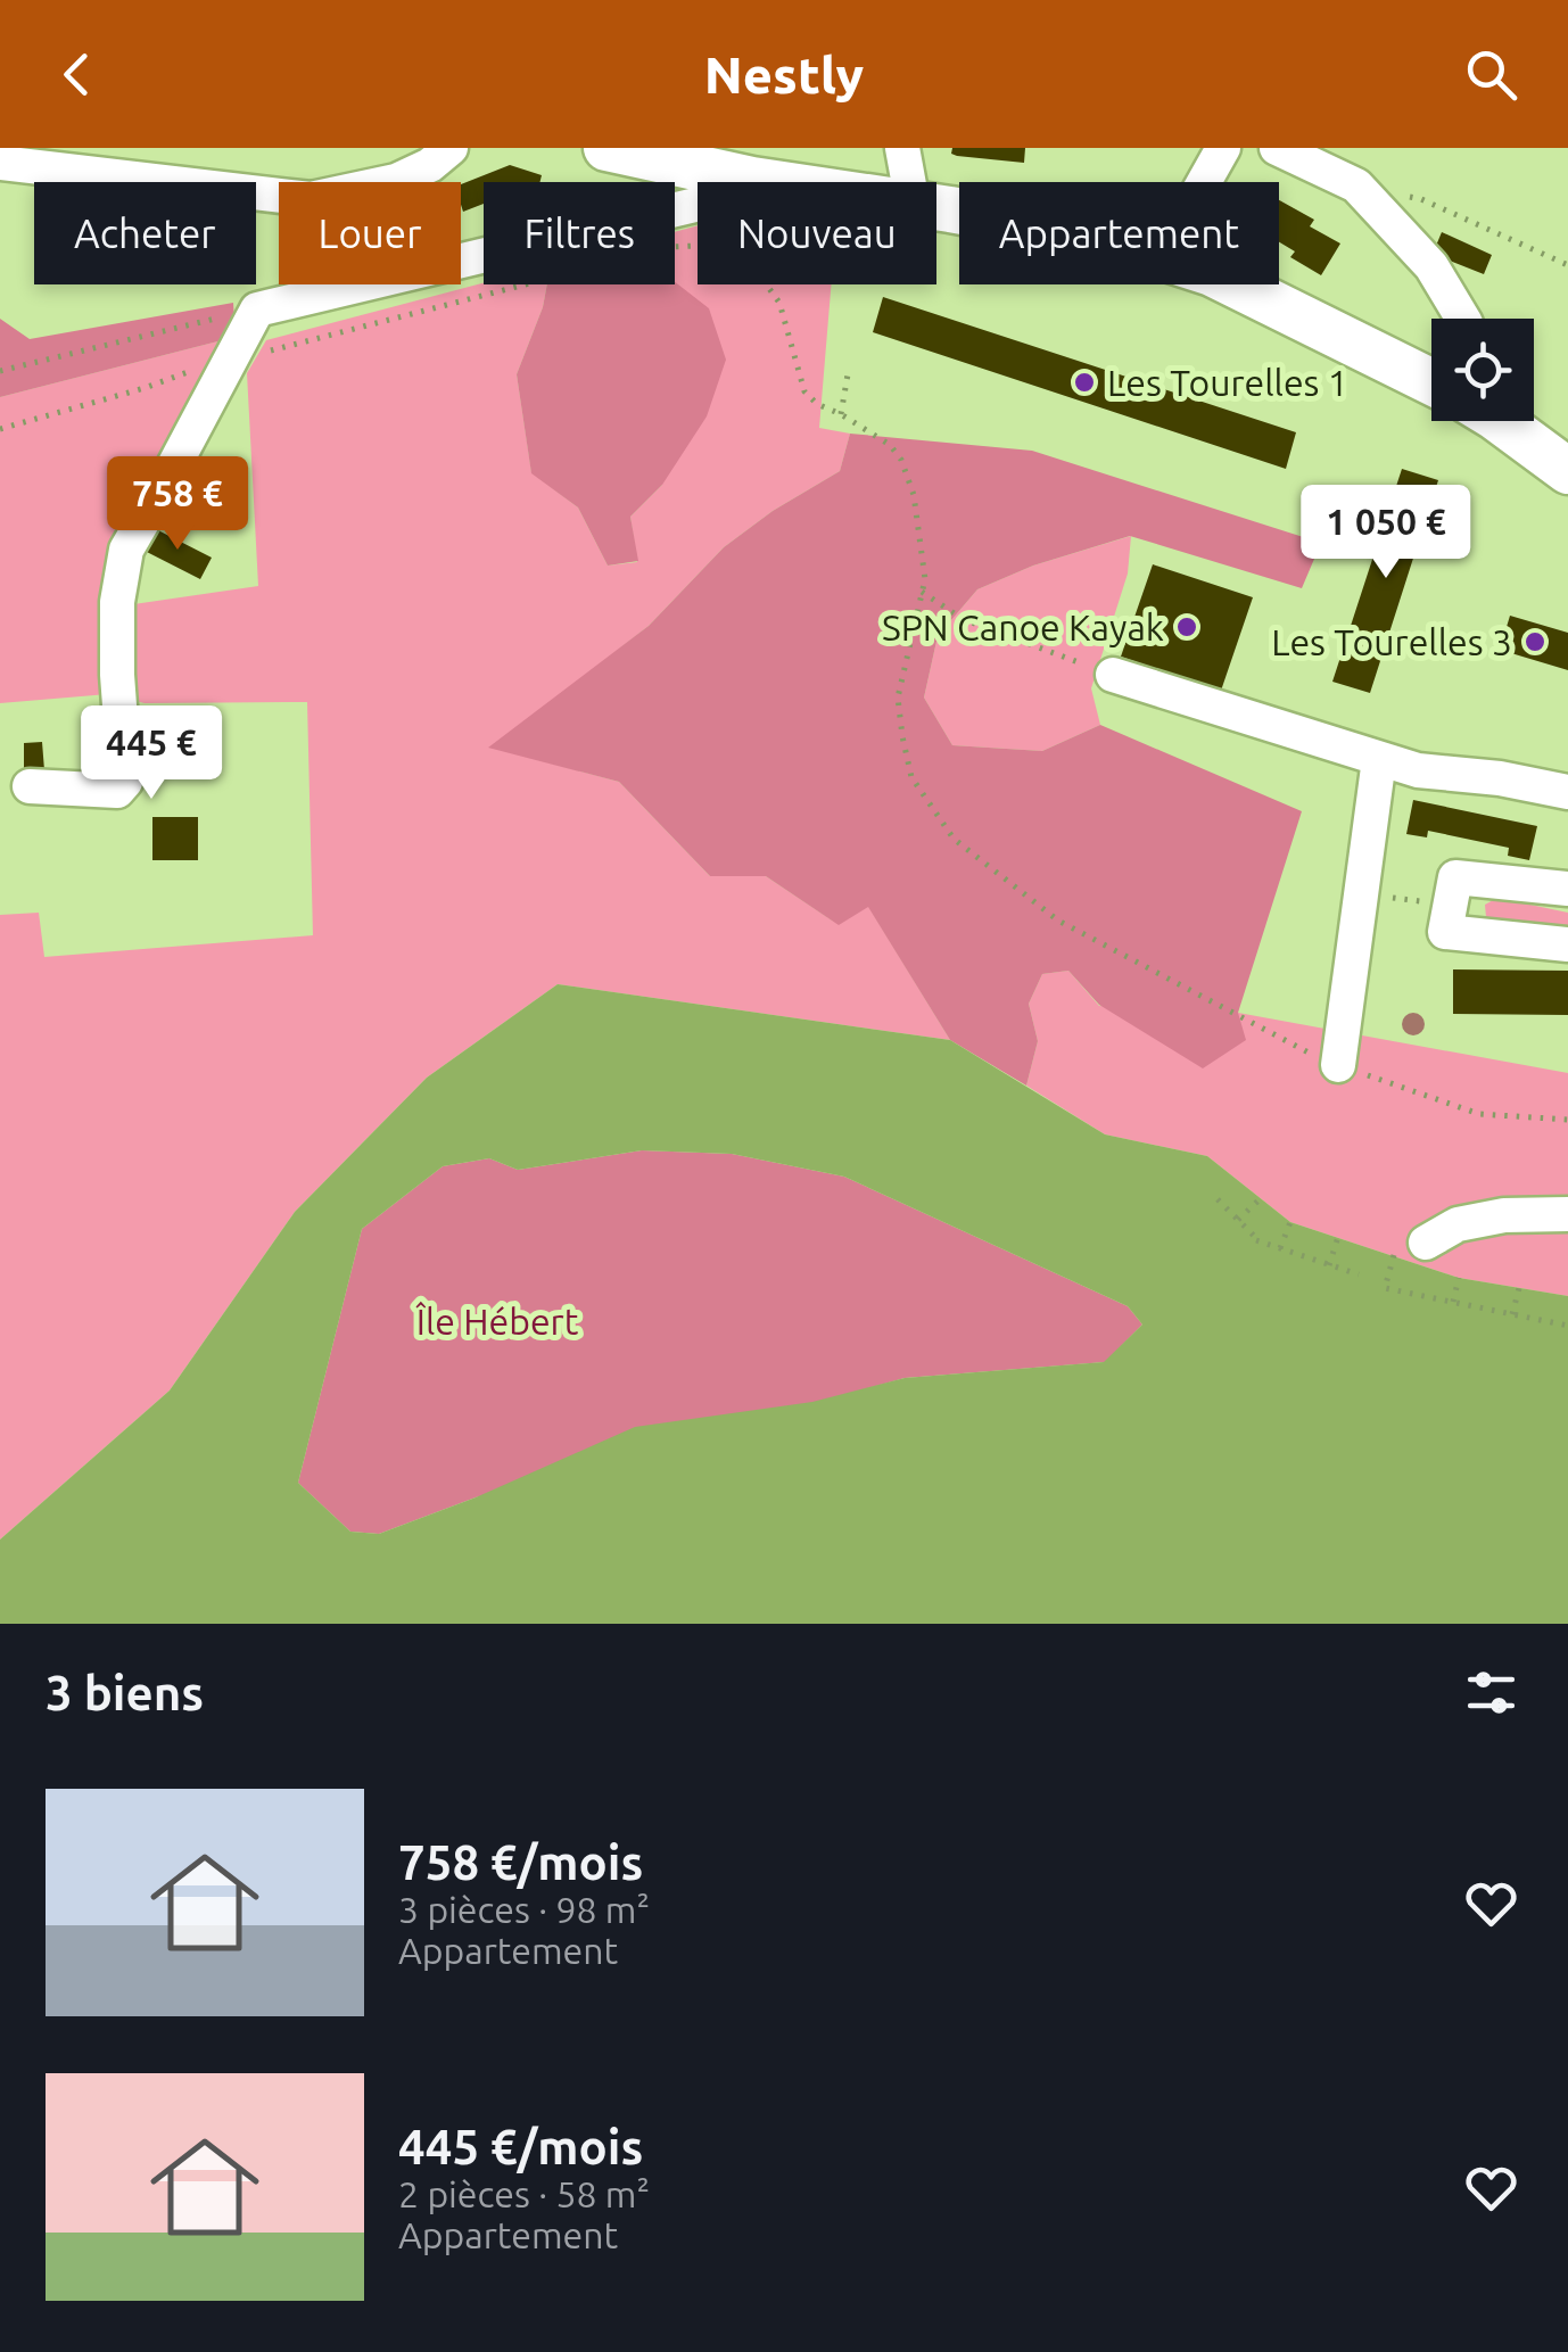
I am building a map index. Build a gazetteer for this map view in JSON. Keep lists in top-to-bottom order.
{
  "parks": ["Île Hébert"],
  "places": ["Les Tourelles 1", "SPN Canoe Kayak", "Les Tourelles 3"],
  "page": {
    "header": "Nestly",
    "chip": [
      "Acheter",
      "Louer",
      "Filtres",
      "Nouveau",
      "Appartement"
    ],
    "price": ["758 €", "1 050 €", "445 €"],
    "heading": "3 biens",
    "list": [
      {
        "name": "758 €/mois",
        "note": "3 pièces · 98 m² · Appartement"
      },
      {
        "name": "445 €/mois",
        "note": "2 pièces · 58 m² · Appartement"
      }
    ]
  }
}
